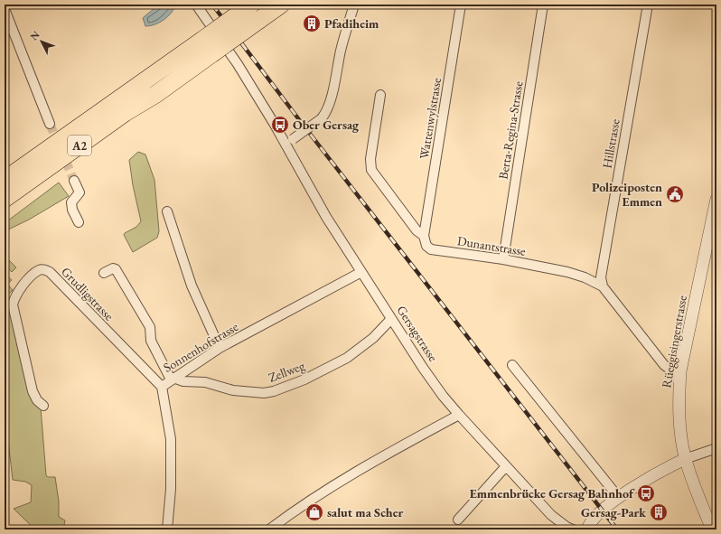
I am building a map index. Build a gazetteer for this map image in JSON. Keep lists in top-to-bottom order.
{
  "streets": {
    "highway": ["A2"],
    "street": [
      "Wattenwylstrasse",
      "Berta-Regina-Strasse",
      "Hillstrasse",
      "Dunantstrasse",
      "Grudligstrasse",
      "Gersagstrasse",
      "Rüeggisingerstrasse",
      "Sonnenhofstrasse",
      "Zellweg"
    ]
  },
  "crossings": [
    ["Wattenwylstrasse", "Dunantstrasse"],
    ["Berta-Regina-Strasse", "Dunantstrasse"],
    ["Hillstrasse", "Dunantstrasse"],
    ["Dunantstrasse", "Rüeggisingerstrasse"],
    ["Grudligstrasse", "Sonnenhofstrasse"],
    ["Gersagstrasse", "Sonnenhofstrasse"],
    ["Gersagstrasse", "Zellweg"],
    ["Sonnenhofstrasse", "Zellweg"]
  ],
  "places": {
    "building": ["Pfadiheim", "Gersag-Park"],
    "bus stop": ["Ober Gersag", "Emmenbrücke Gersag Bahnhof"],
    "public building": ["Polizeiposten Emmen"],
    "shop": ["salut ma Scher"]
  },
  "north": "top left"
}
